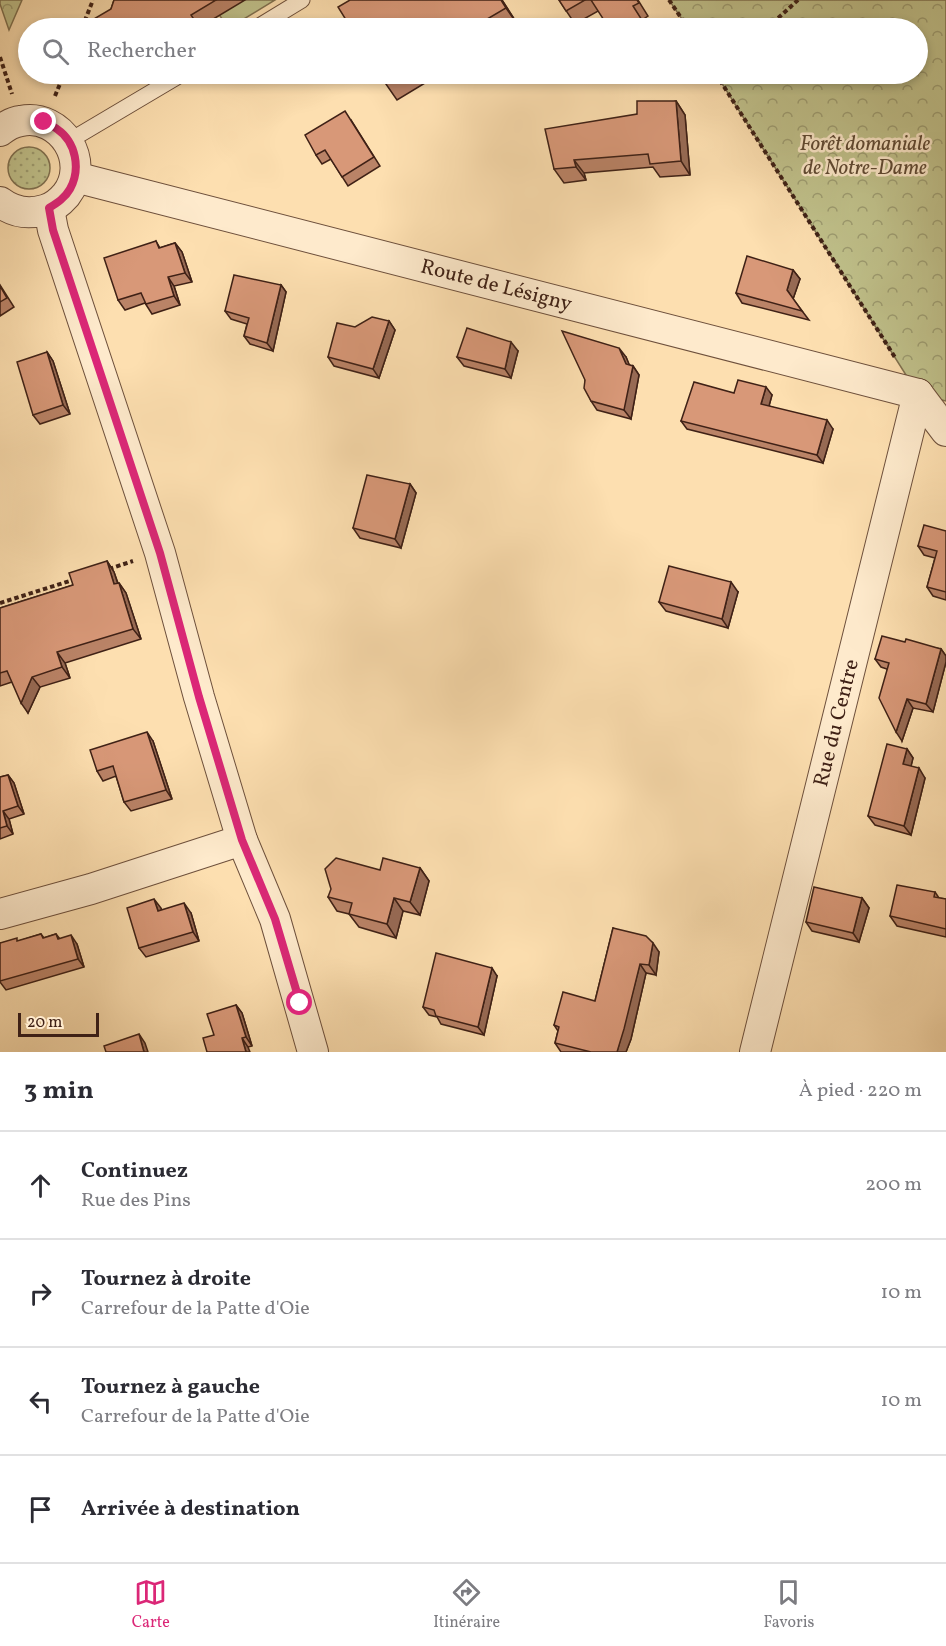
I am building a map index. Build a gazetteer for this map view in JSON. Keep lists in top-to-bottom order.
{
  "streets": {
    "street": ["Route de Lésigny", "Rue du Centre"]
  },
  "crossings": [
    ["Route de Lésigny", "Rue du Centre"]
  ],
  "parks": ["Forêt domaniale de Notre-Dame"],
  "scale_bar": "20 m",
  "page": {
    "search": "Rechercher",
    "scale": "20 m",
    "heading": ["3 min", "À pied · 220 m"],
    "list": [
      ["Continuez", "Rue des Pins", "200 m"],
      ["Tournez à droite", "Carrefour de la Patte d'Oie", "10 m"],
      ["Tournez à gauche", "Carrefour de la Patte d'Oie", "10 m"],
      "Arrivée à destination"
    ],
    "nav": ["Carte", "Itinéraire", "Favoris"]
  }
}
